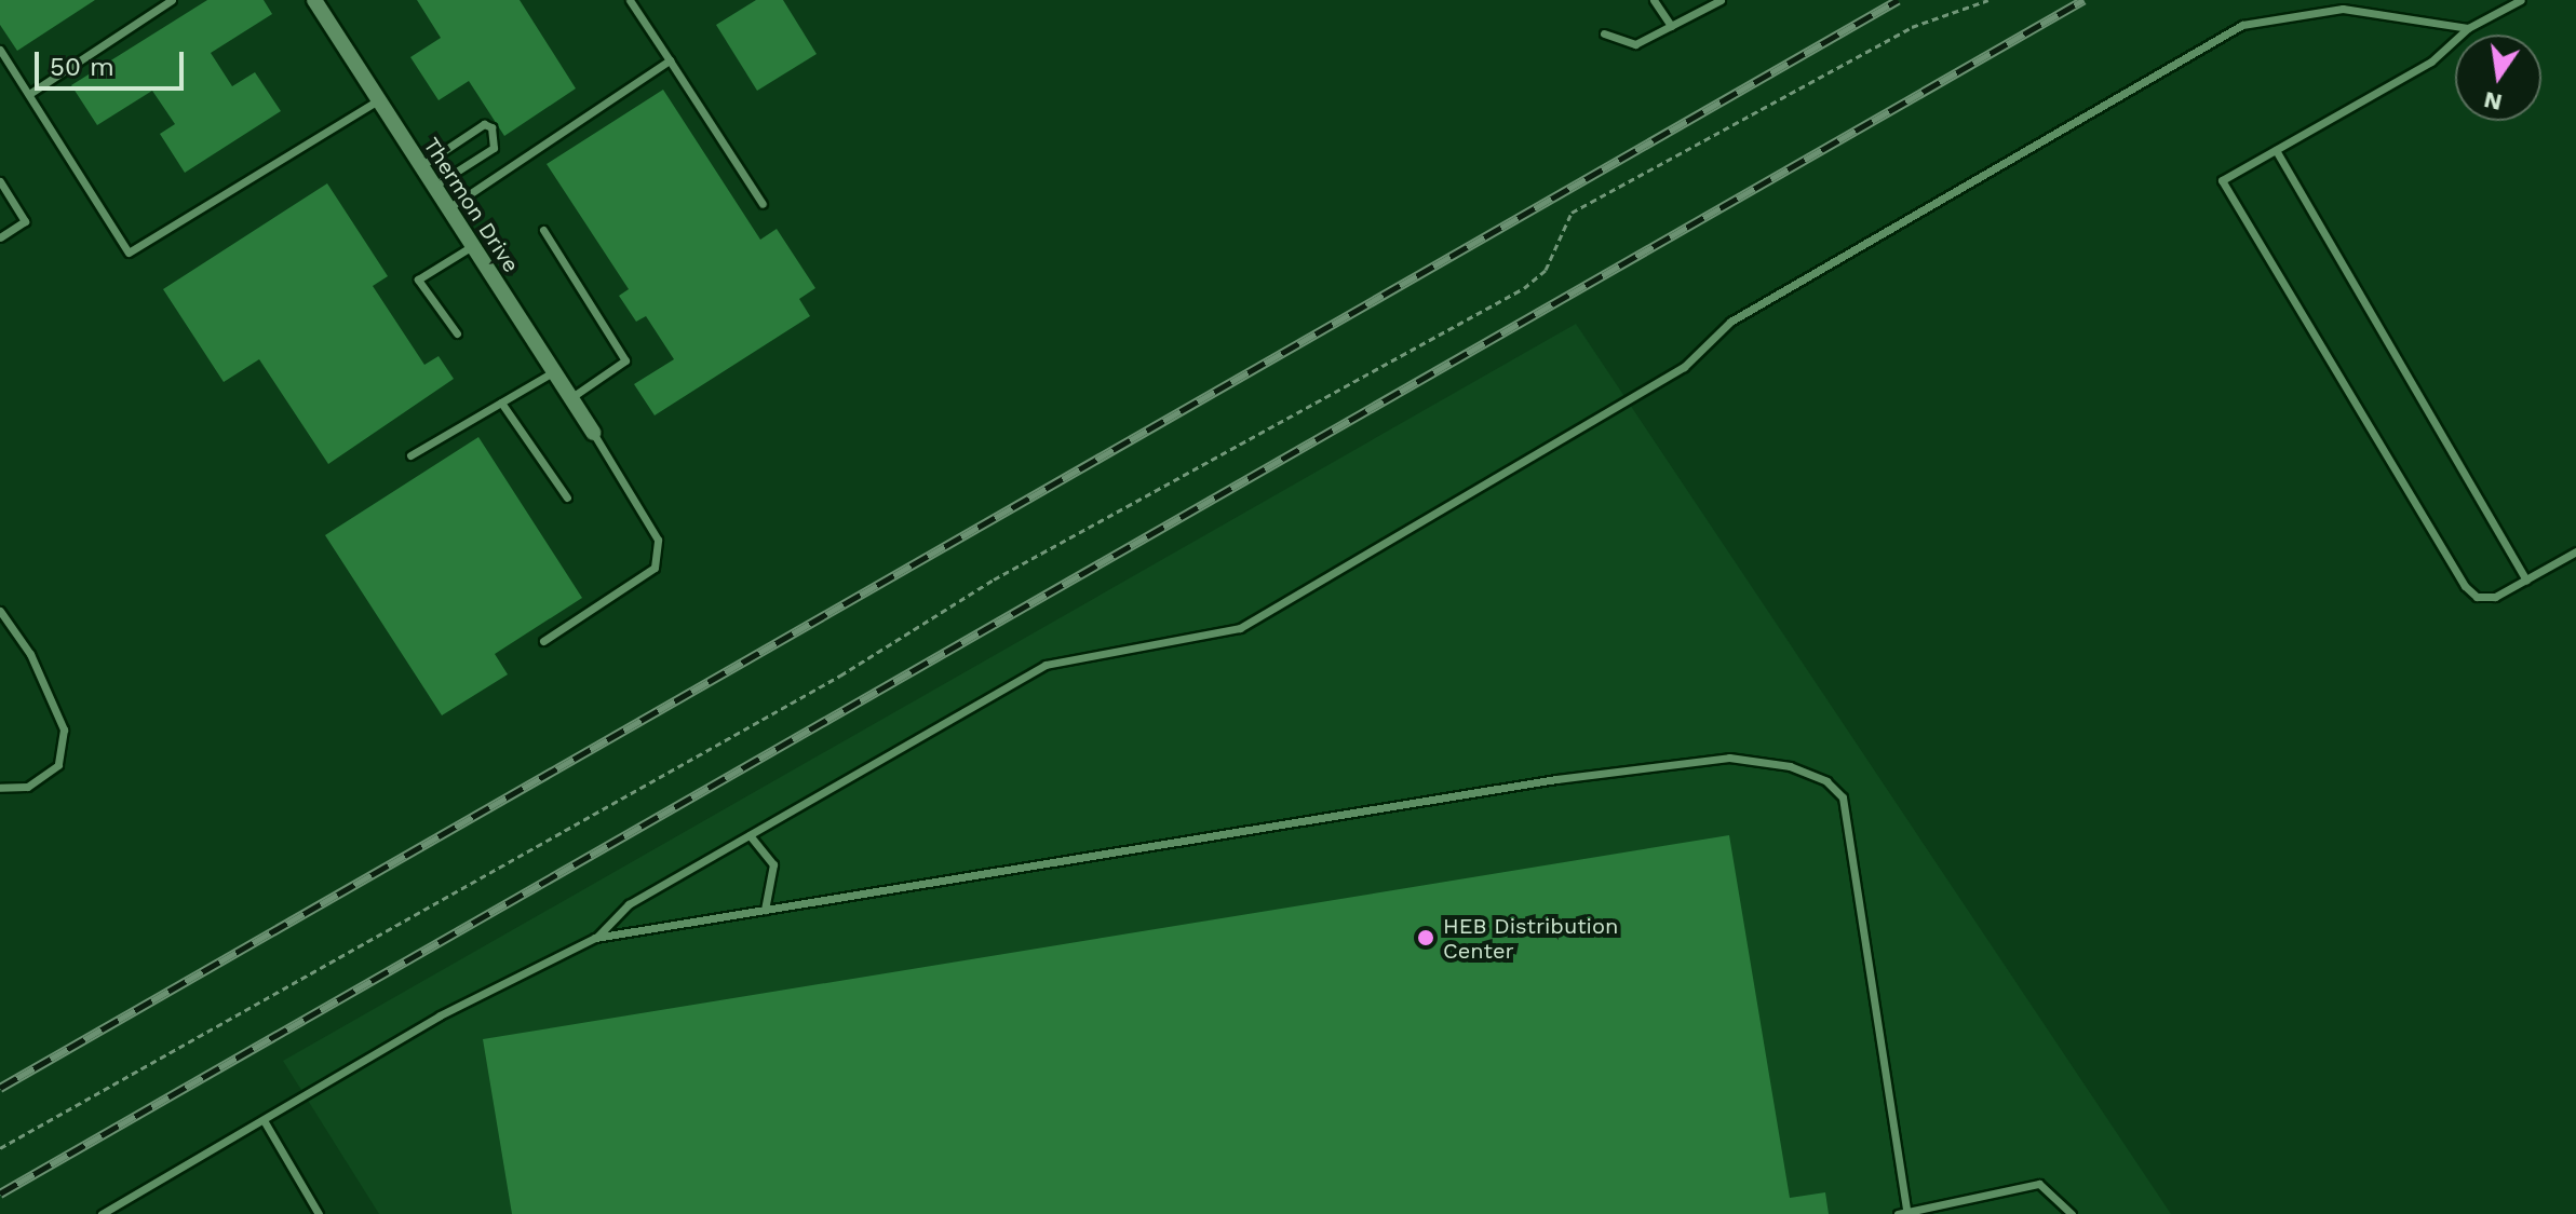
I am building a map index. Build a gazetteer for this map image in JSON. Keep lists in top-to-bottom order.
{
  "streets": {
    "street": ["Thermon Drive"]
  },
  "places": ["HEB Distribution Center"],
  "scale_bar": "50 m",
  "north": "bottom"
}
